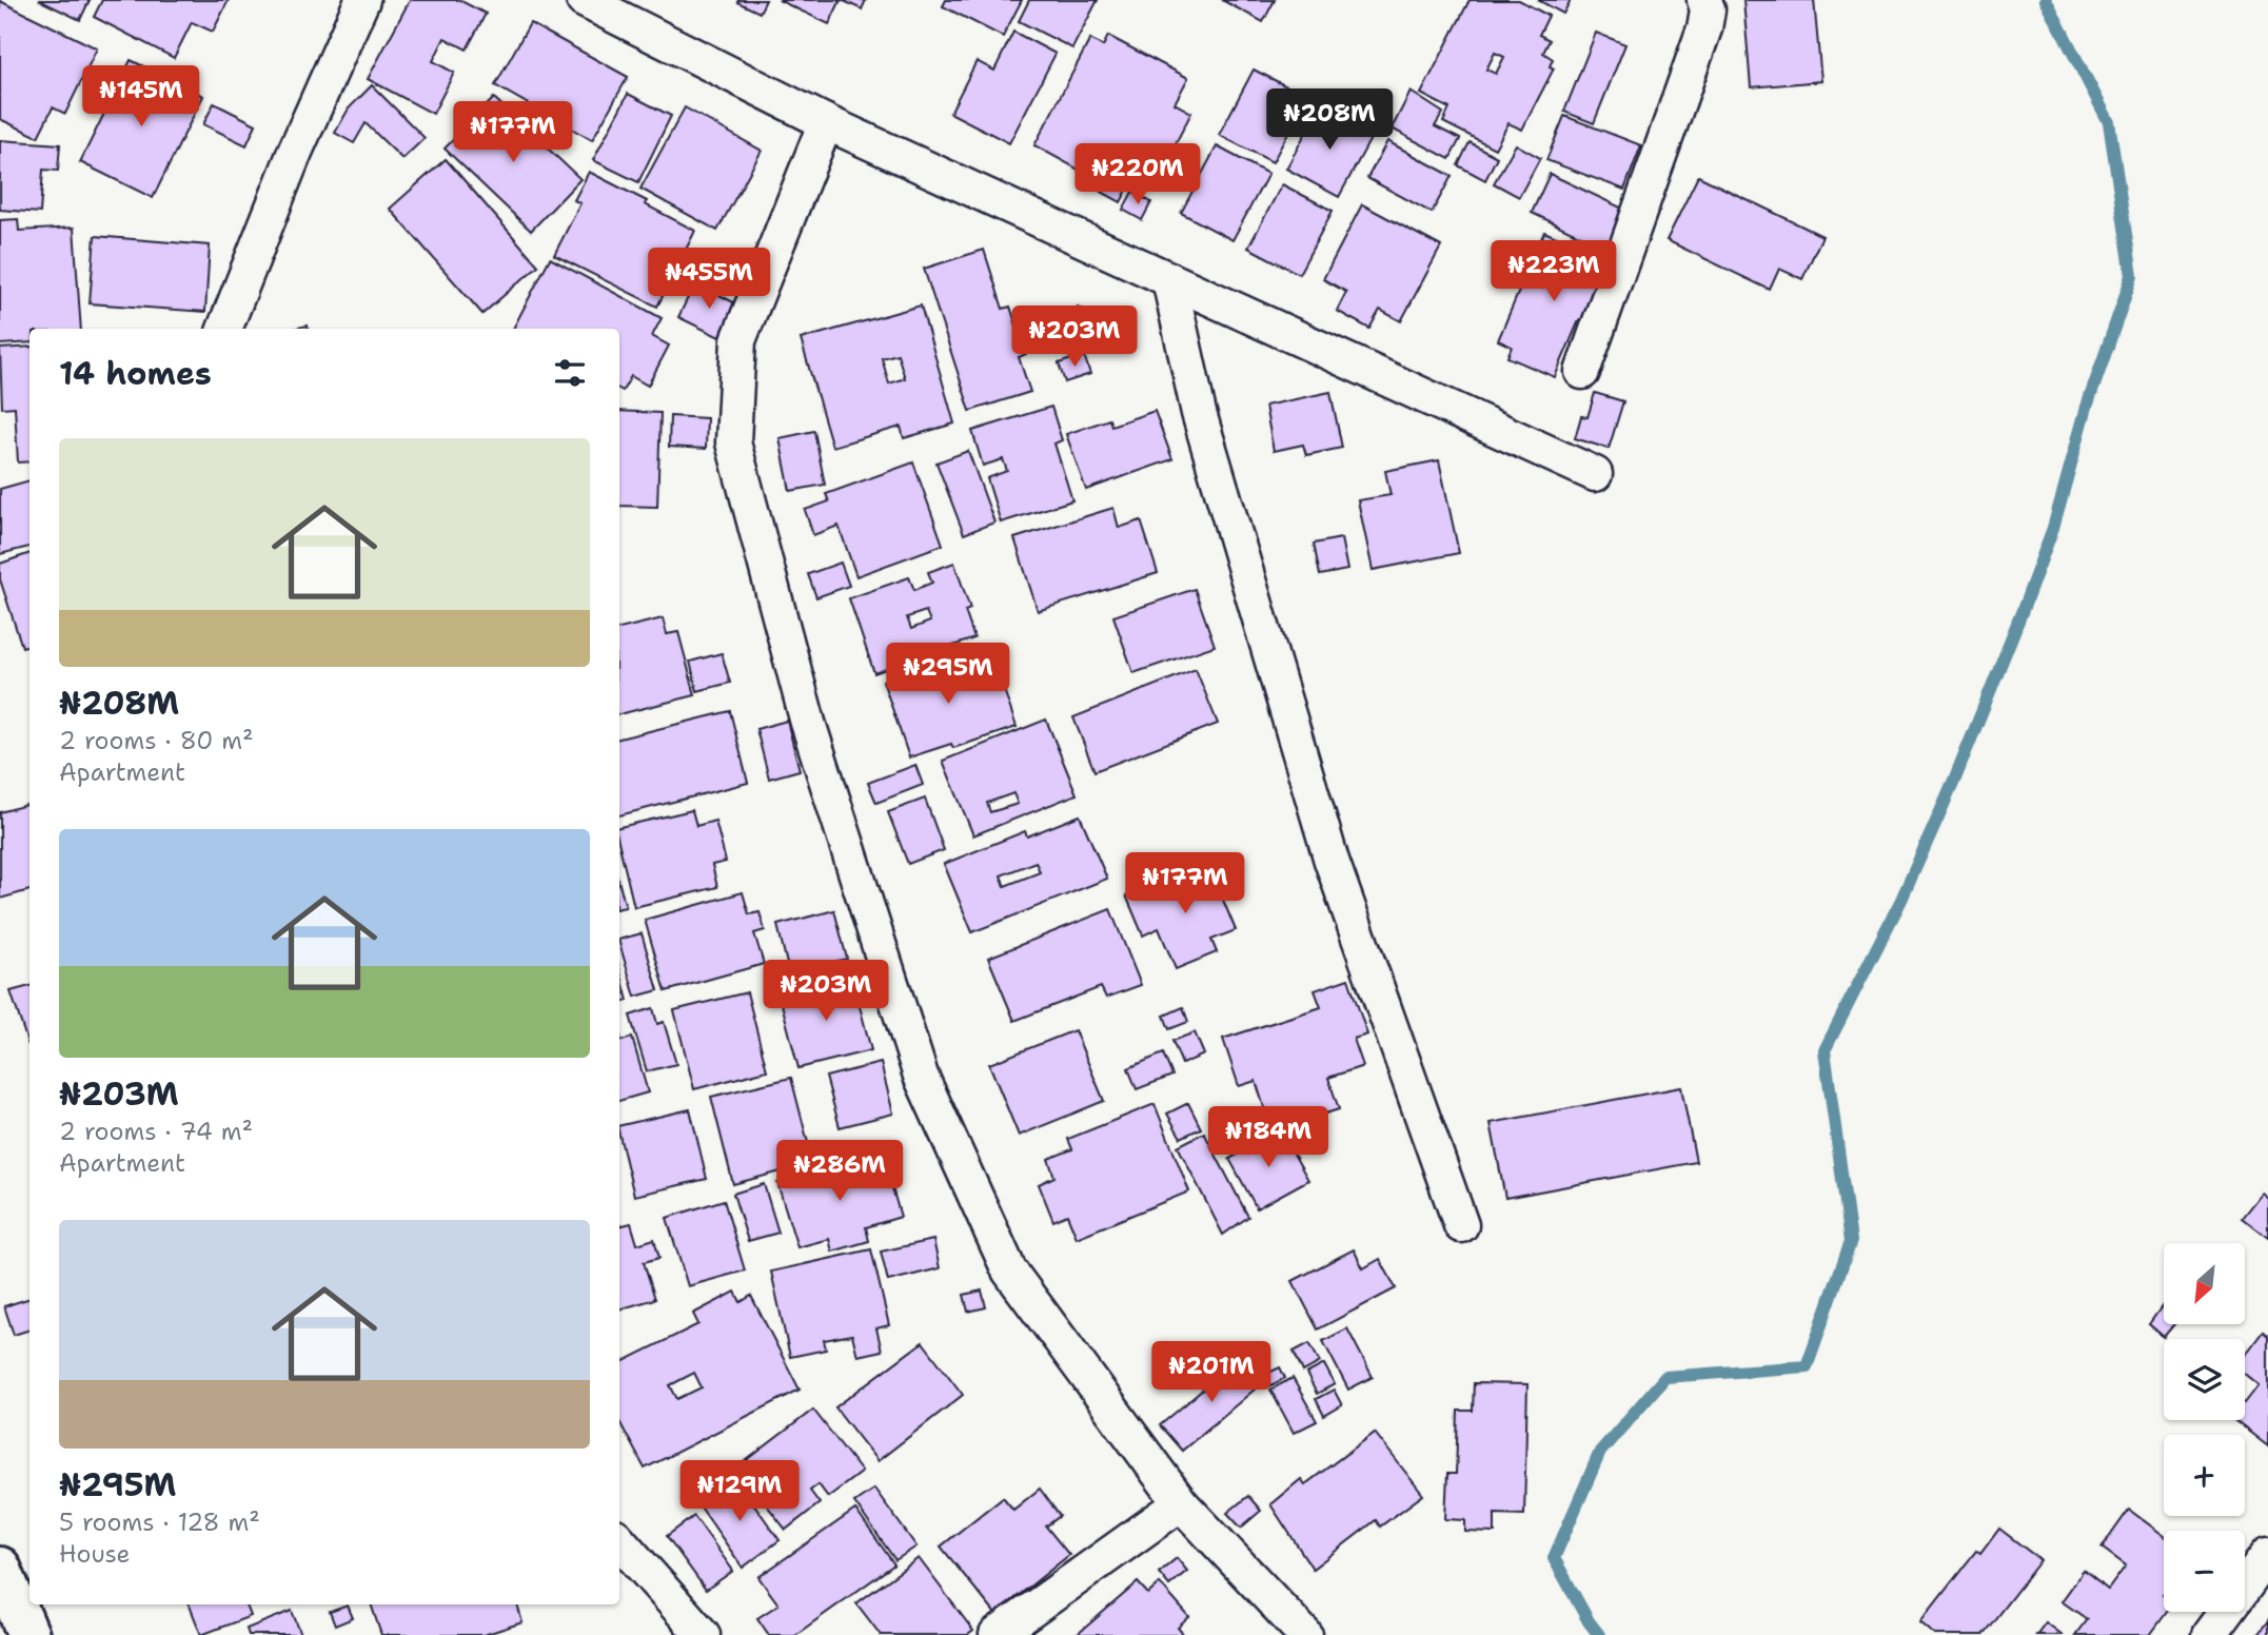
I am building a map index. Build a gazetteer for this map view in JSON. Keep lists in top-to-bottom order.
{
  "north": "bottom left",
  "page": {
    "price": [
      "₦145M",
      "₦208M",
      "₦177M",
      "₦220M",
      "₦223M",
      "₦455M",
      "₦203M",
      "₦295M",
      "₦177M",
      "₦203M",
      "₦184M",
      "₦286M",
      "₦201M",
      "₦129M"
    ],
    "heading": "14 homes",
    "list": [
      {
        "name": "₦208M",
        "note": "2 rooms · 80 m² · Apartment"
      },
      {
        "name": "₦203M",
        "note": "2 rooms · 74 m² · Apartment"
      },
      {
        "name": "₦295M",
        "note": "5 rooms · 128 m² · House"
      }
    ],
    "map_buttons": ["+", "−"]
  }
}
